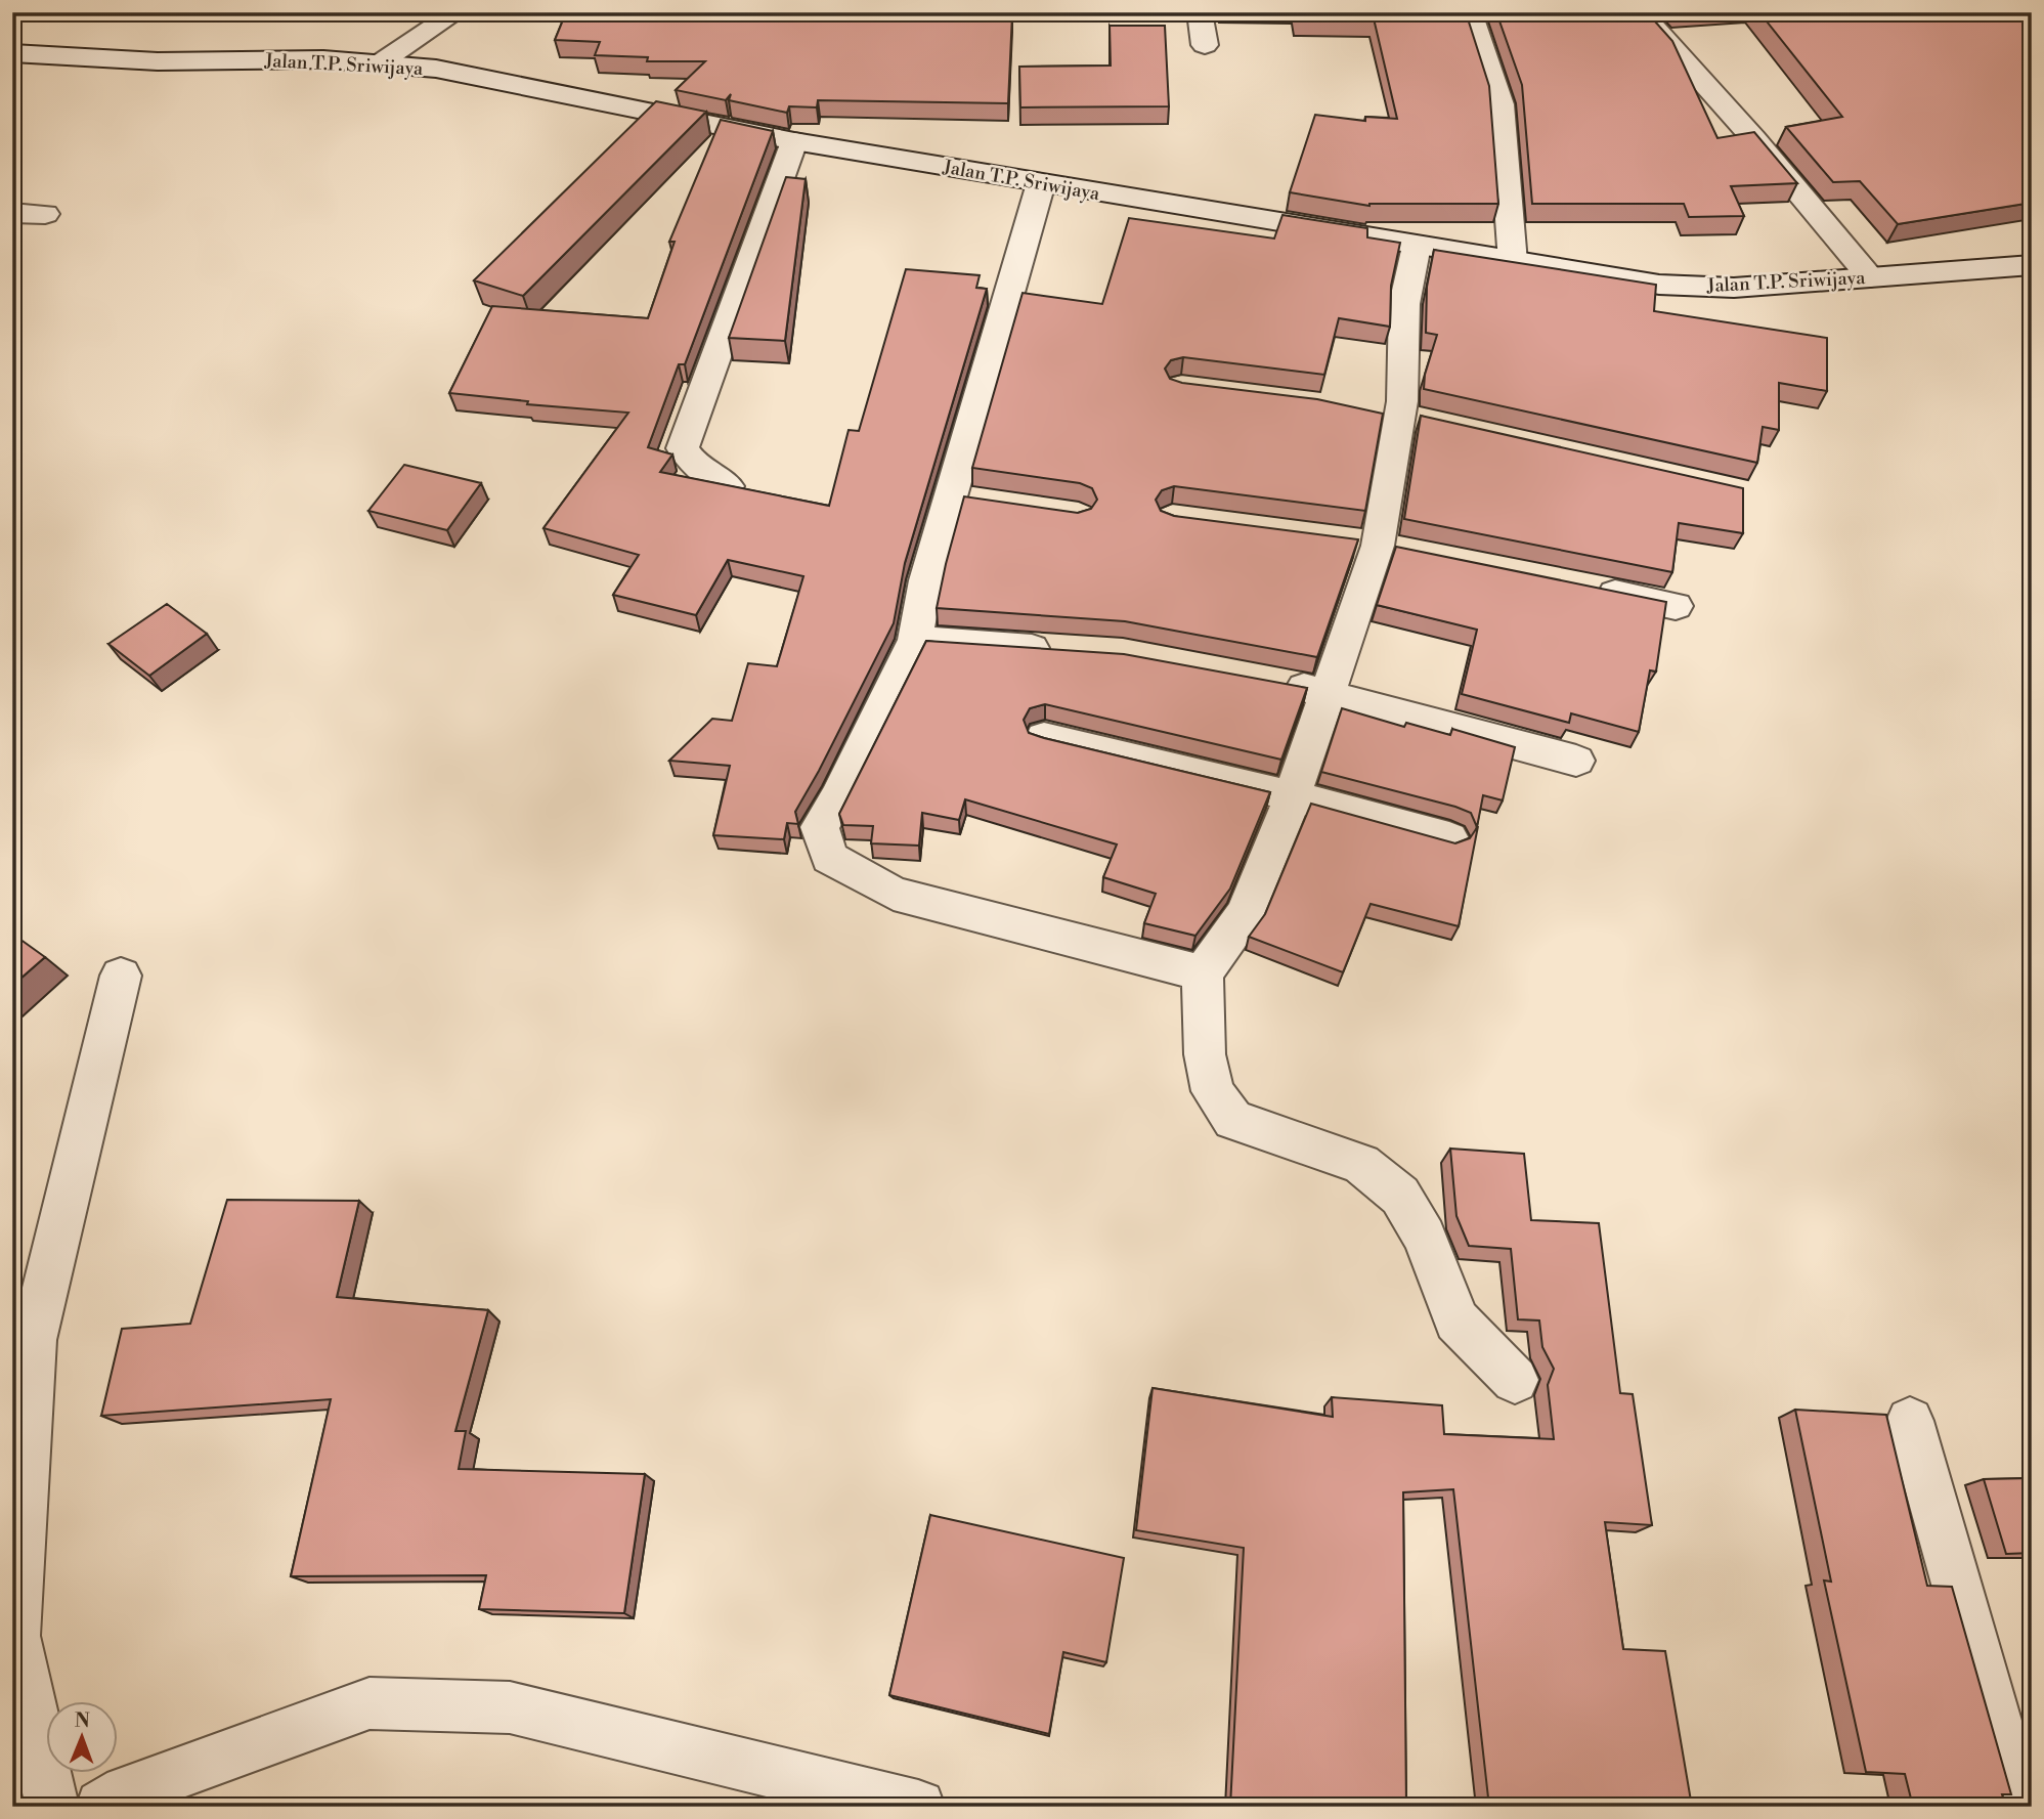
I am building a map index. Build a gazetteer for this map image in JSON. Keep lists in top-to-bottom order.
{
  "streets": {
    "street": ["Jalan T.P. Sriwijaya"]
  },
  "north": "top"
}
